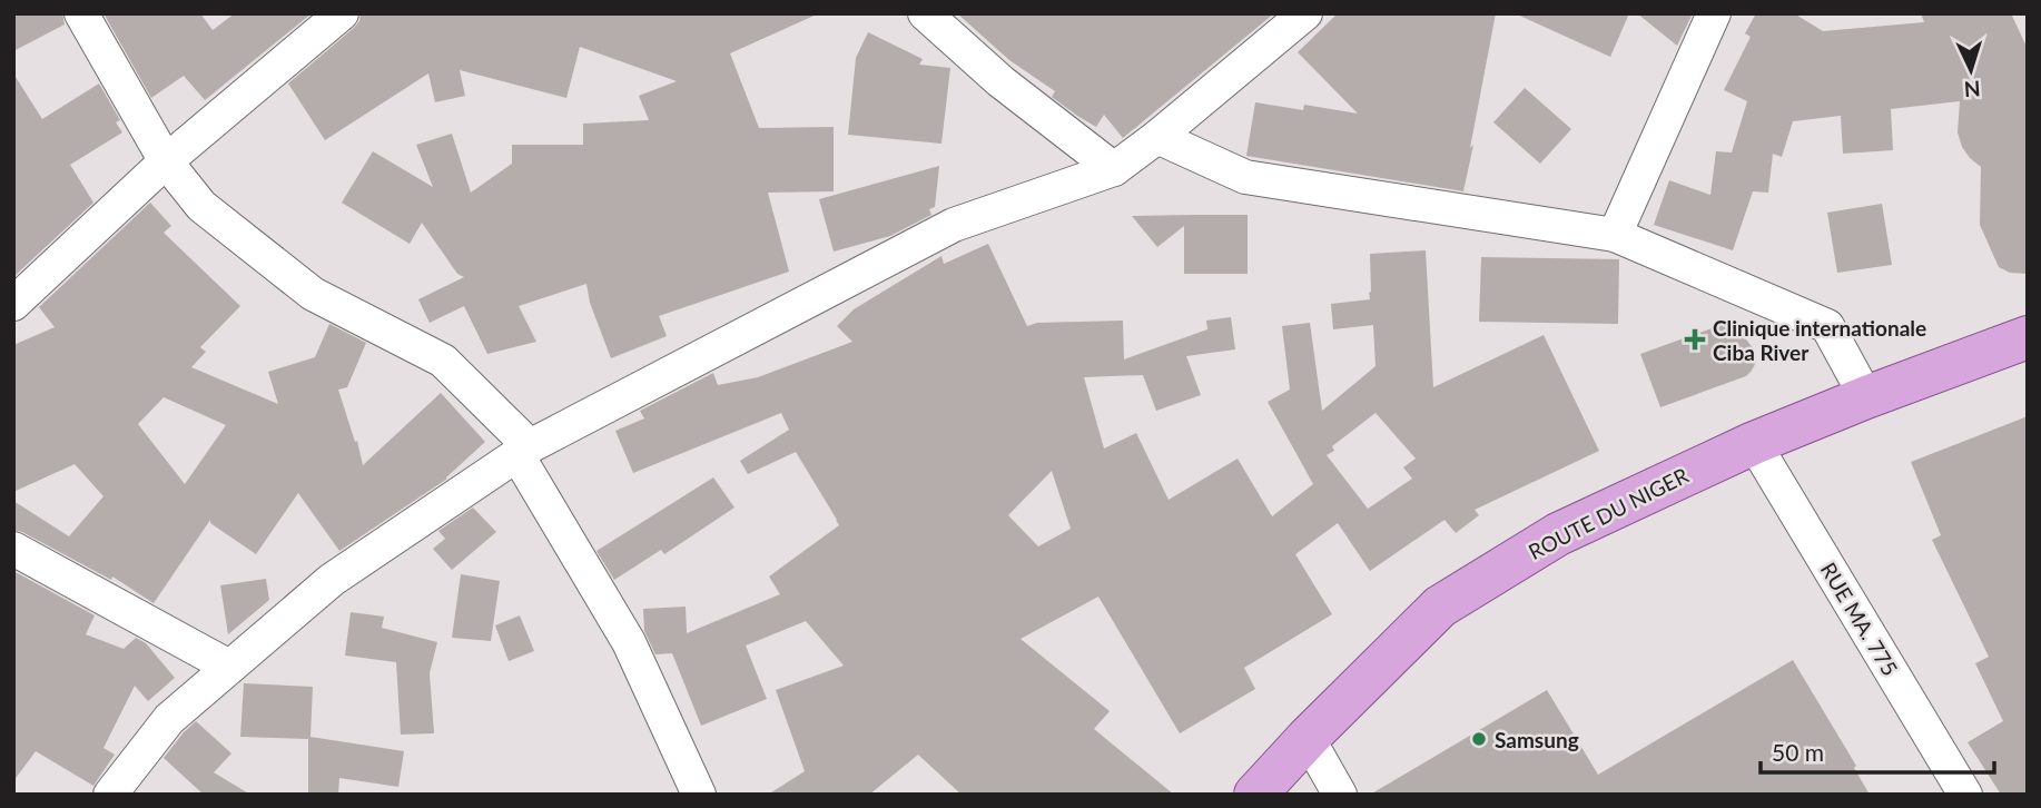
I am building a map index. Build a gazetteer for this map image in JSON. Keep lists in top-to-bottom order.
{
  "streets": {
    "main road": ["ROUTE DU NIGER"],
    "street": ["RUE MA. 775"]
  },
  "crossings": [
    ["ROUTE DU NIGER", "RUE MA. 775"]
  ],
  "places": {
    "health": ["Clinique internationale Ciba River"],
    "other": ["Samsung"]
  },
  "scale_bar": "50 m",
  "north": "bottom"
}
